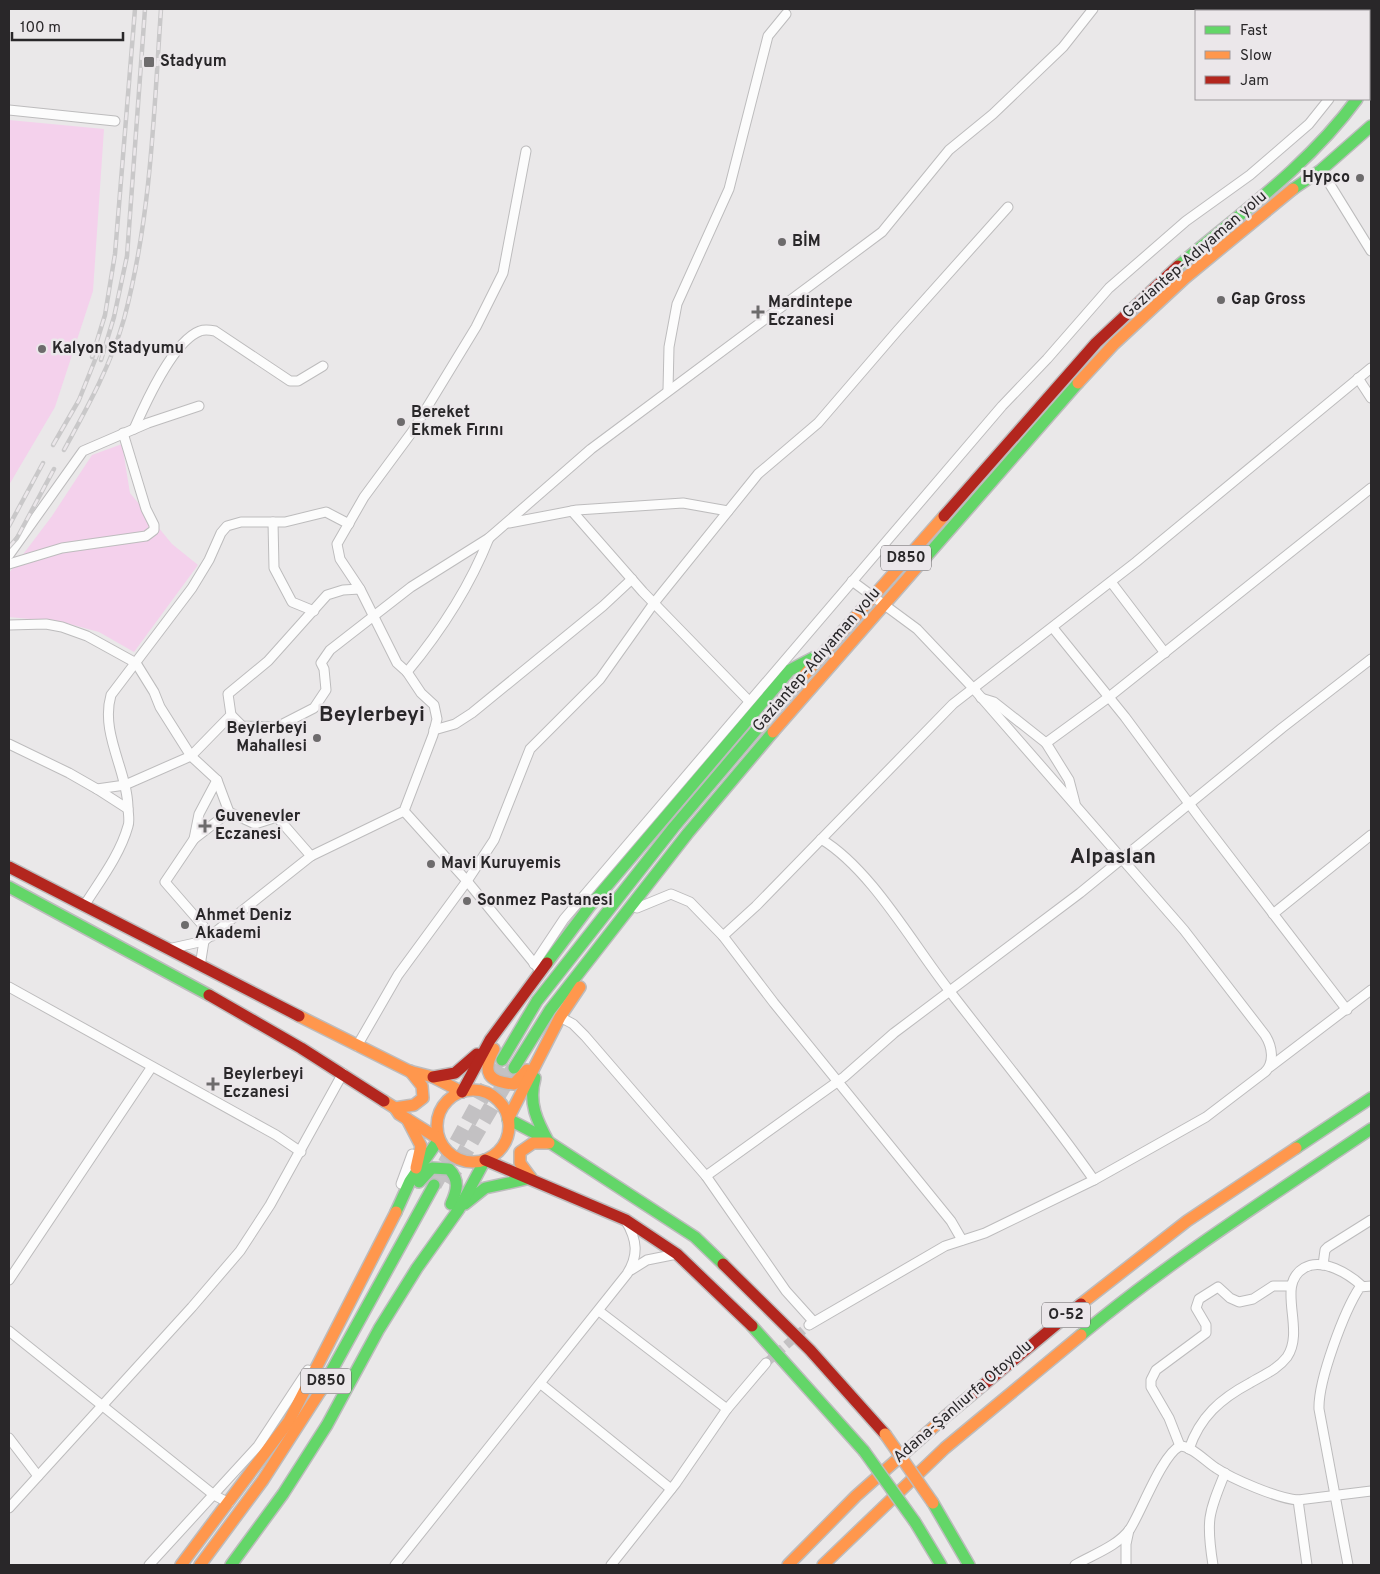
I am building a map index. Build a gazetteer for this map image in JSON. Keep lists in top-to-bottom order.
{
  "streets": {
    "main road": [
      "Gaziantep-Adıyaman yolu",
      "D850",
      "O-52",
      "Adana-Şanlıurfa Otoyolu"
    ]
  },
  "districts": ["Beylerbeyi", "Alpaslan"],
  "places": {
    "transit": ["Stadyum"],
    "other": [
      "Hypco",
      "BİM",
      "Gap Gross",
      "Kalyon Stadyumu",
      "Bereket Ekmek Fırını",
      "Beylerbeyi Mahallesi",
      "Mavi Kuruyemis",
      "Sonmez Pastanesi",
      "Ahmet Deniz Akademi"
    ],
    "health": ["Mardintepe Eczanesi", "Guvenevler Eczanesi", "Beylerbeyi Eczanesi"]
  },
  "legend": ["Fast", "Slow", "Jam"],
  "scale_bar": "100 m"
}
